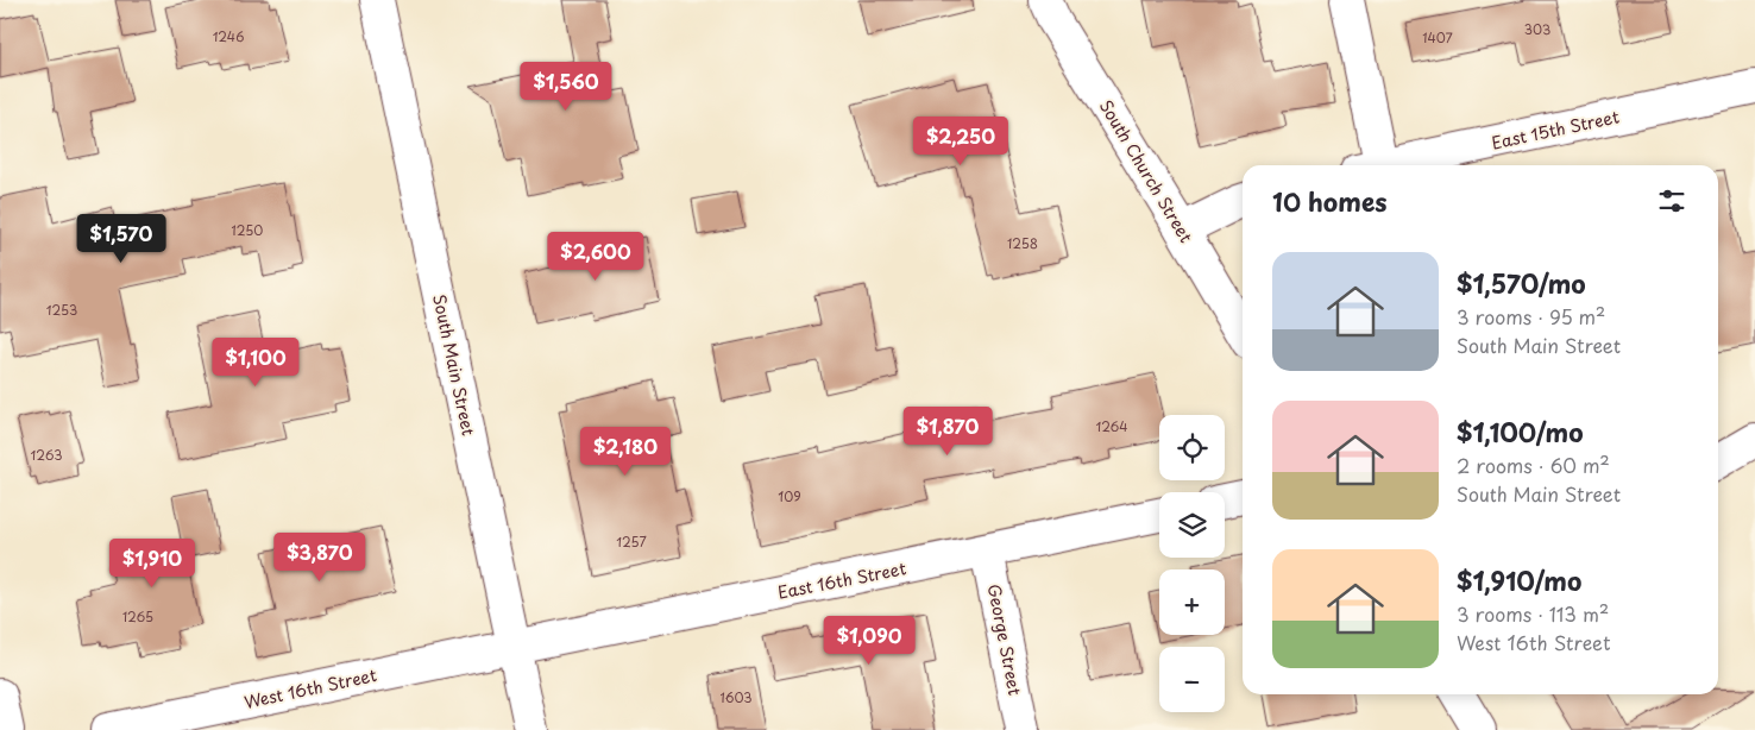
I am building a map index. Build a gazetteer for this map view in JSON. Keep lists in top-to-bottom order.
{
  "streets": {
    "street": [
      "East 15th Street",
      "South Church Street",
      "South Main Street",
      "East 16th Street",
      "George Street",
      "West 16th Street"
    ]
  },
  "crossings": [
    ["South Main Street", "East 16th Street"],
    ["South Main Street", "West 16th Street"],
    ["East 16th Street", "George Street"],
    ["East 16th Street", "West 16th Street"]
  ],
  "house_numbers": [
    "303",
    "1246",
    "1407",
    "1250",
    "1258",
    "1253",
    "1264",
    "1263",
    "109",
    "1257",
    "1265",
    "1603"
  ],
  "page": {
    "price": [
      "$1,560",
      "$2,250",
      "$1,570",
      "$2,600",
      "$1,100",
      "$1,870",
      "$2,180",
      "$3,870",
      "$1,910",
      "$1,090"
    ],
    "heading": "10 homes",
    "list": [
      {
        "name": "$1,570/mo",
        "note": "3 rooms · 95 m² · South Main Street"
      },
      {
        "name": "$1,100/mo",
        "note": "2 rooms · 60 m² · South Main Street"
      },
      {
        "name": "$1,910/mo",
        "note": "3 rooms · 113 m² · West 16th Street"
      }
    ],
    "map_buttons": ["+", "−"]
  }
}
